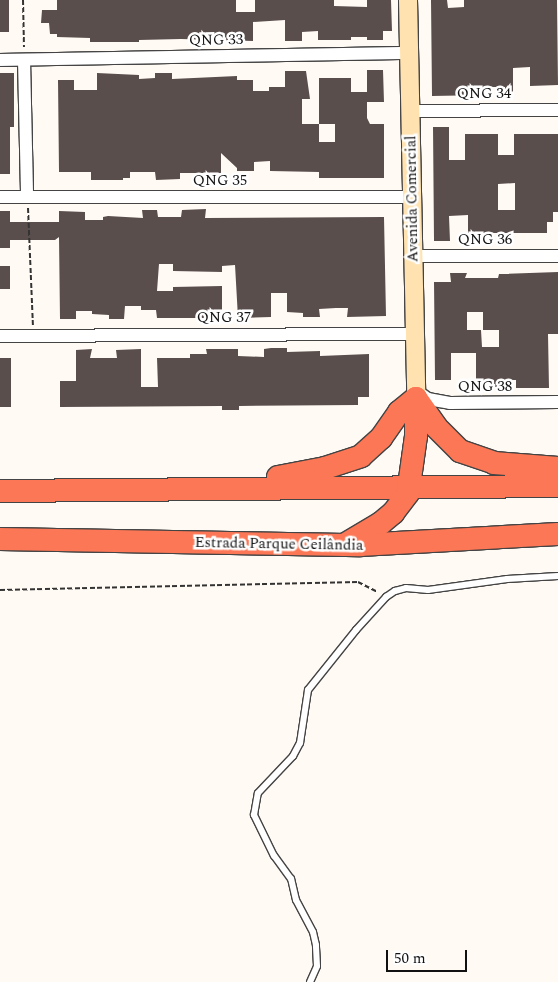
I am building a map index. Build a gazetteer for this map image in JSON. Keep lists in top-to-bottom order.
{
  "streets": {
    "highway": ["Estrada Parque Ceilândia"],
    "main road": ["Avenida Comercial"],
    "street": [
      "QNG 33",
      "QNG 34",
      "QNG 35",
      "QNG 36",
      "QNG 37",
      "QNG 38"
    ]
  },
  "crossings": [
    ["QNG 33", "Avenida Comercial"],
    ["QNG 34", "Avenida Comercial"],
    ["QNG 35", "Avenida Comercial"],
    ["Avenida Comercial", "QNG 36"],
    ["Avenida Comercial", "QNG 37"],
    ["Avenida Comercial", "QNG 38"]
  ],
  "scale_bar": "50 m"
}
